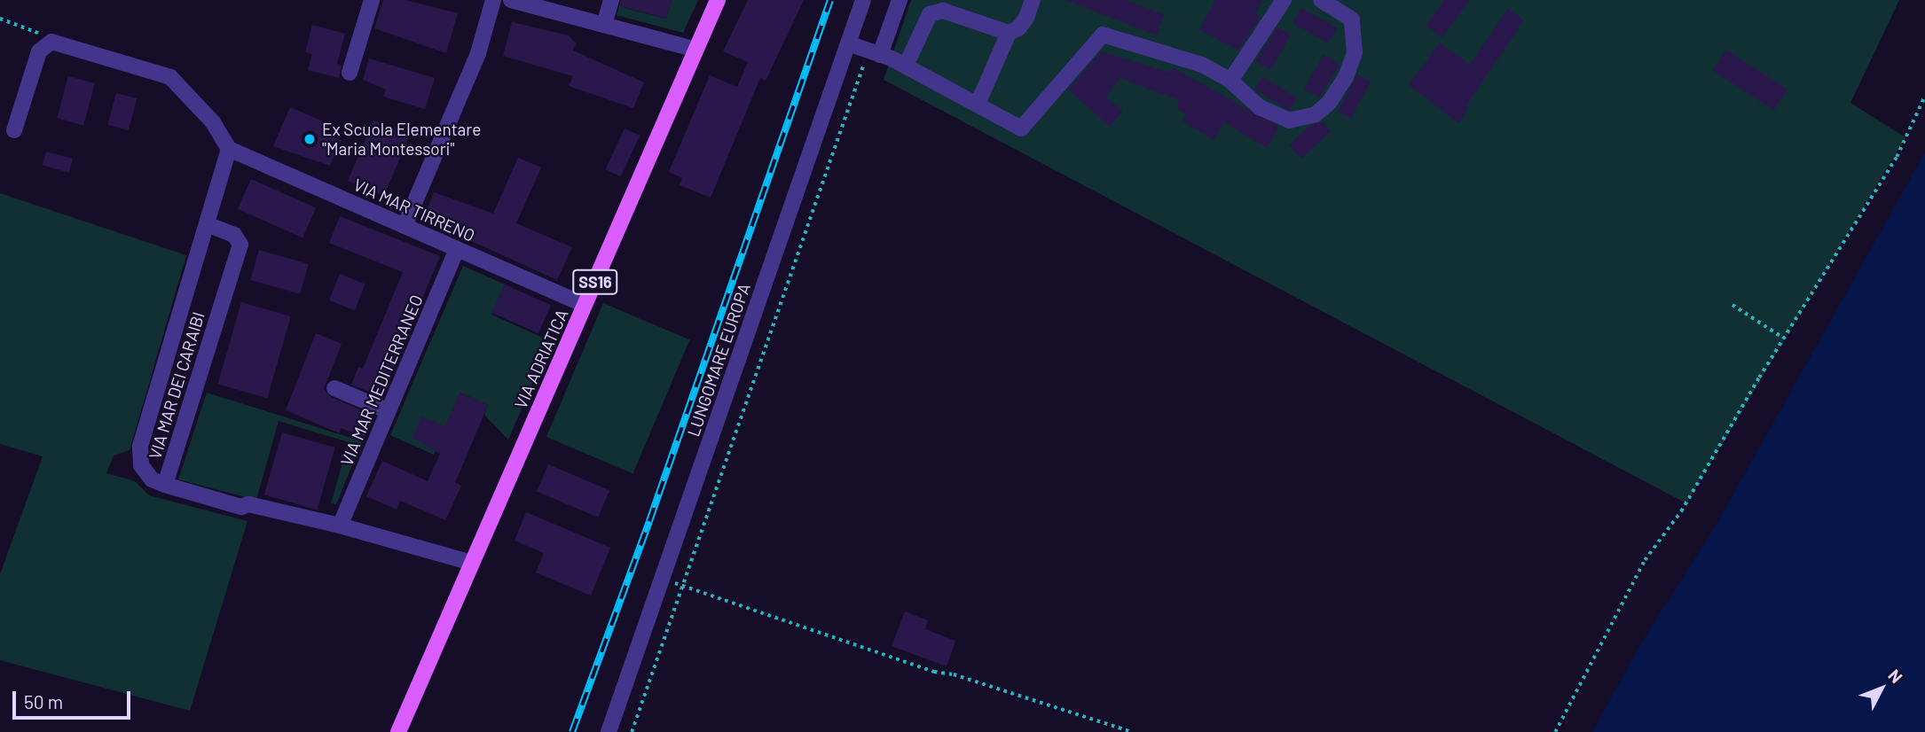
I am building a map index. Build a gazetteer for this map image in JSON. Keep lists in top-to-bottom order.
{
  "streets": {
    "main road": ["SS16", "VIA ADRIATICA"],
    "street": [
      "VIA MAR TIRRENO",
      "LUNGOMARE EUROPA",
      "VIA MAR MEDITERRANEO",
      "VIA MAR DEI CARAIBI"
    ]
  },
  "crossings": [
    ["VIA MAR TIRRENO", "VIA ADRIATICA"],
    ["VIA MAR TIRRENO", "VIA MAR MEDITERRANEO"],
    ["VIA MAR TIRRENO", "VIA MAR DEI CARAIBI"]
  ],
  "places": ["Ex Scuola Elementare \"Maria Montessori\""],
  "scale_bar": "50 m",
  "north": "top right"
}
